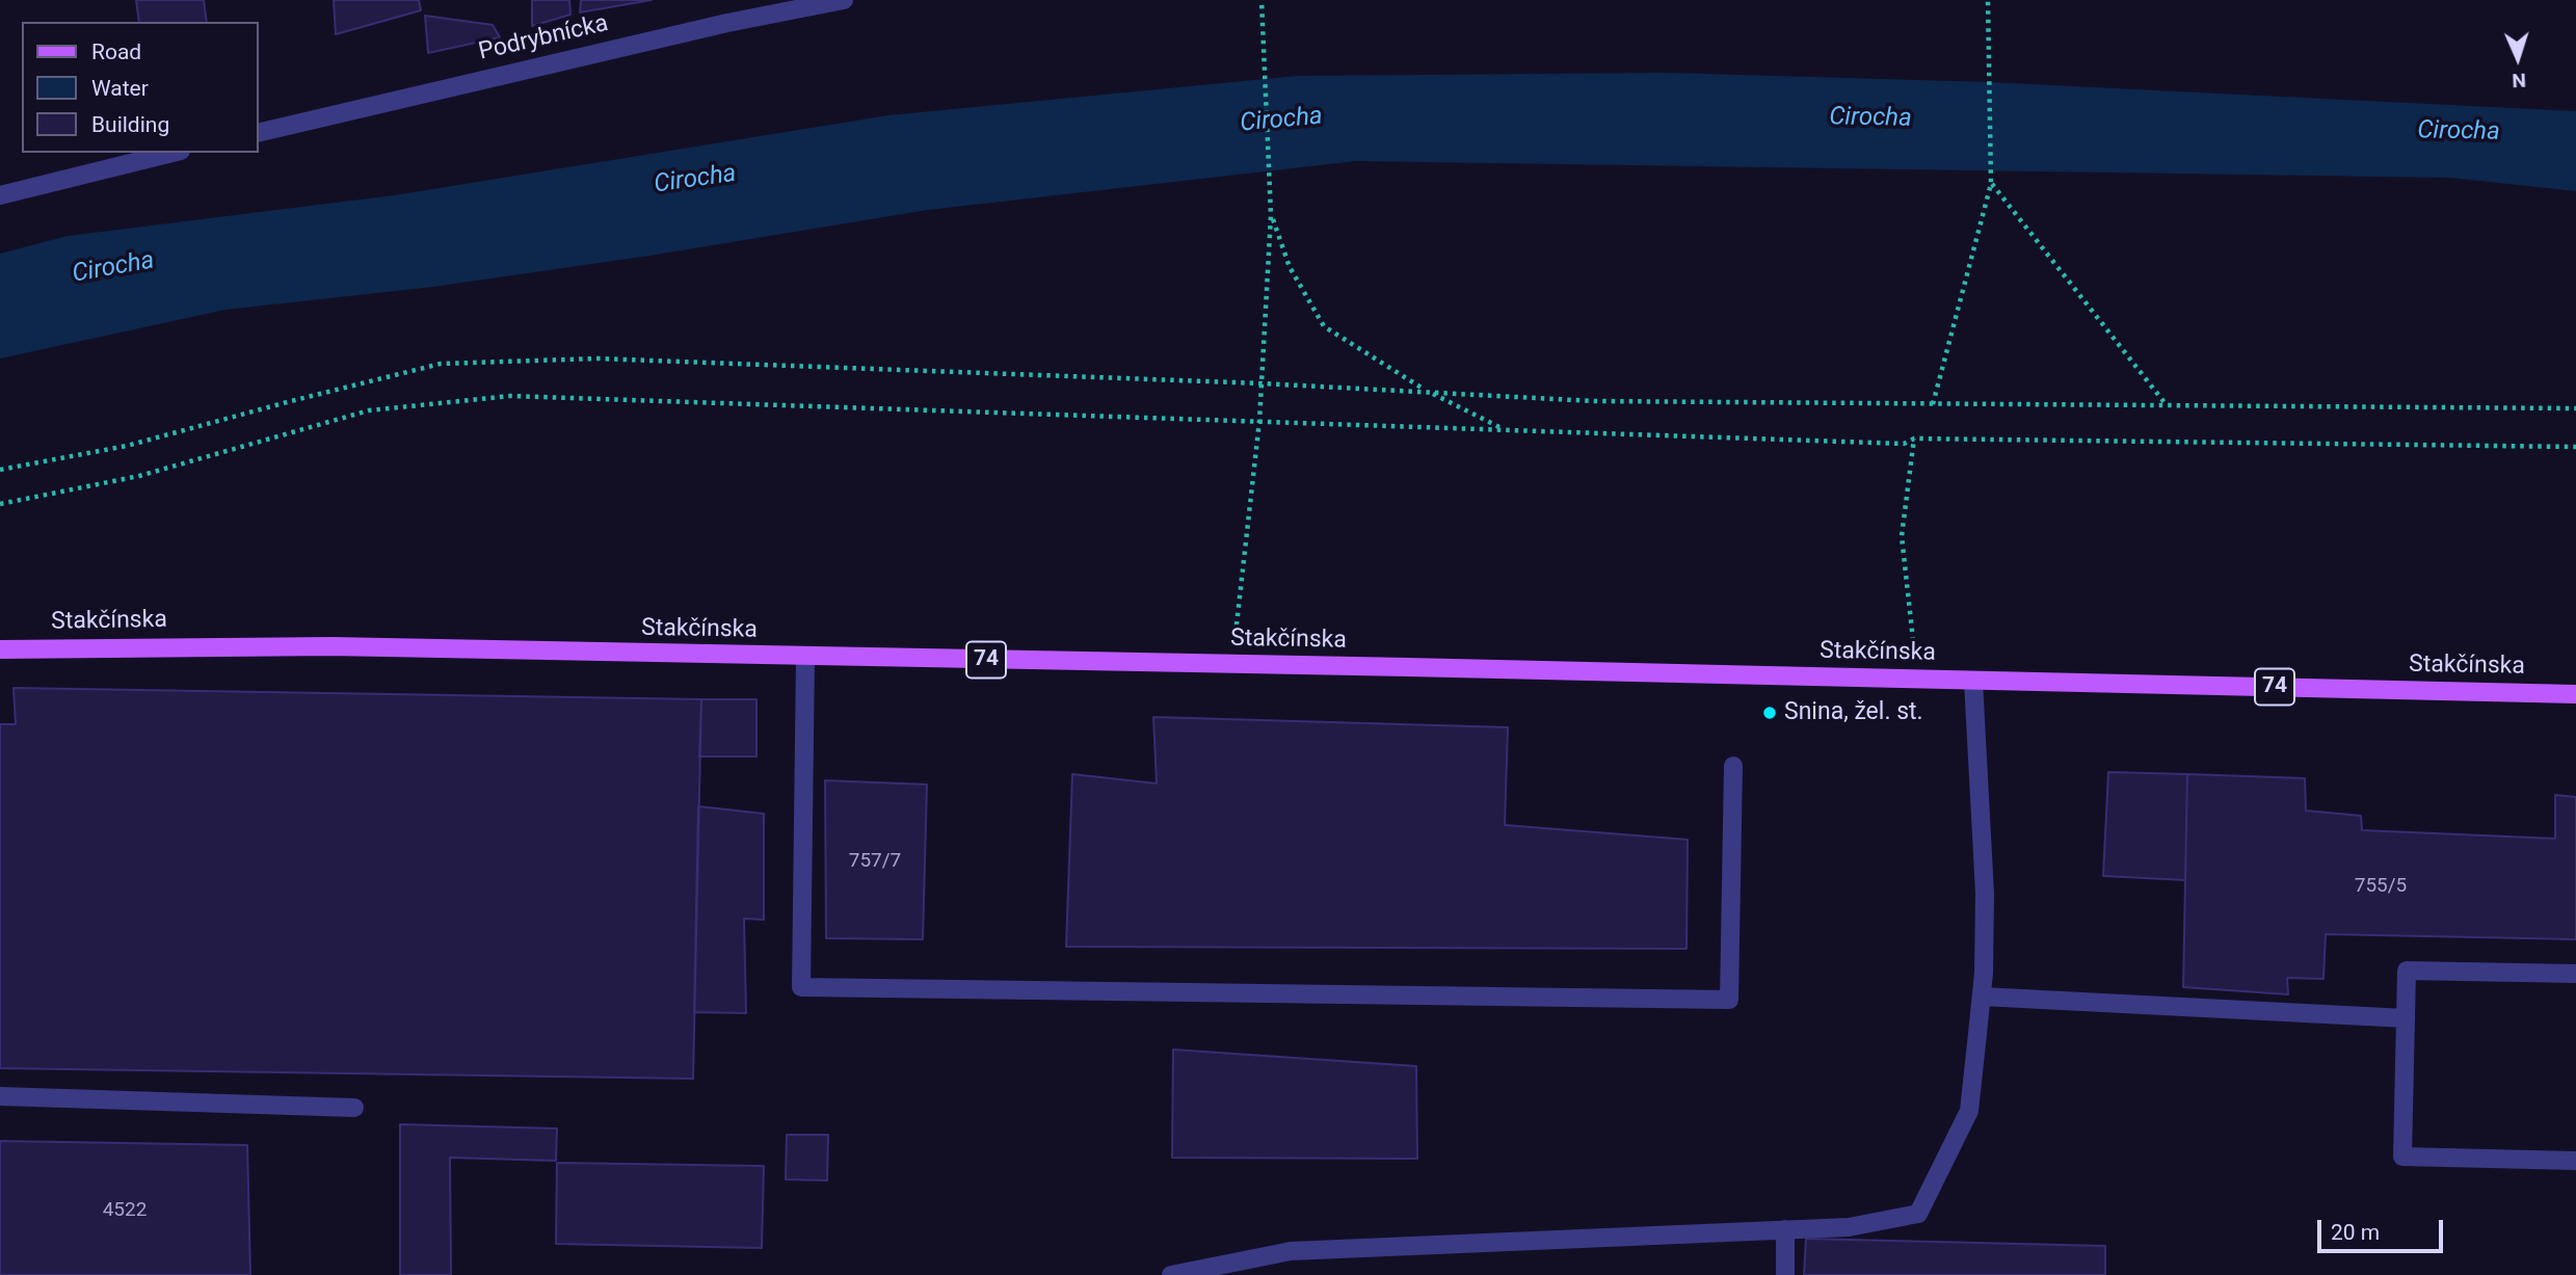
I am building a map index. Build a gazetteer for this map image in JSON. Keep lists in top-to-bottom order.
{
  "streets": {
    "main road": ["Stakčínska", "74"],
    "lane": ["Podrybnícka"]
  },
  "water": ["Cirocha"],
  "places": ["Snina, žel. st."],
  "house_numbers": ["757/7", "755/5", "4522"],
  "legend": ["Road", "Water", "Building"],
  "scale_bar": "20 m",
  "north": "bottom"
}
